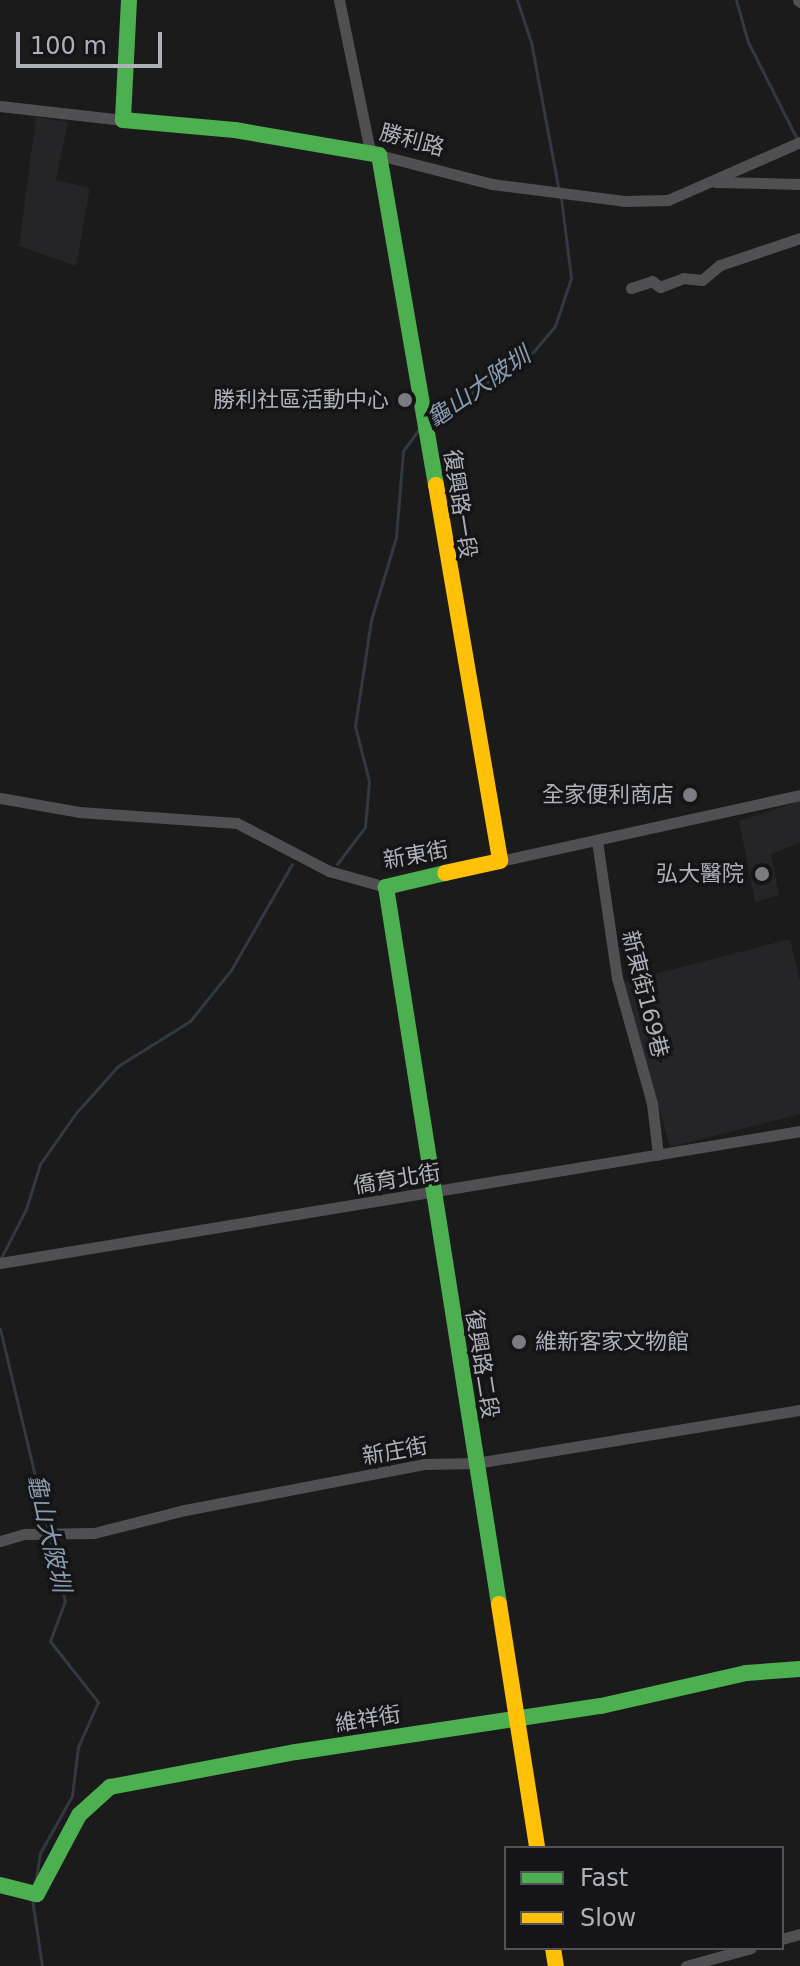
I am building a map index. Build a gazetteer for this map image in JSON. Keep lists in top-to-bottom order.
{
  "streets": {
    "street": [
      "勝利路",
      "復興路一段",
      "新東街",
      "新東街169巷",
      "僑育北街",
      "復興路二段",
      "新庄街",
      "維祥街"
    ]
  },
  "crossings": [
    ["勝利路", "復興路一段"],
    ["復興路一段", "新東街"],
    ["新東街", "新東街169巷"],
    ["新東街", "復興路二段"],
    ["新東街169巷", "僑育北街"],
    ["僑育北街", "復興路二段"],
    ["復興路二段", "新庄街"],
    ["復興路二段", "維祥街"]
  ],
  "water": ["龜山大陂圳"],
  "places": [
    "勝利社區活動中心",
    "全家便利商店",
    "弘大醫院",
    "維新客家文物館"
  ],
  "legend": ["Fast", "Slow"],
  "scale_bar": "100 m"
}
